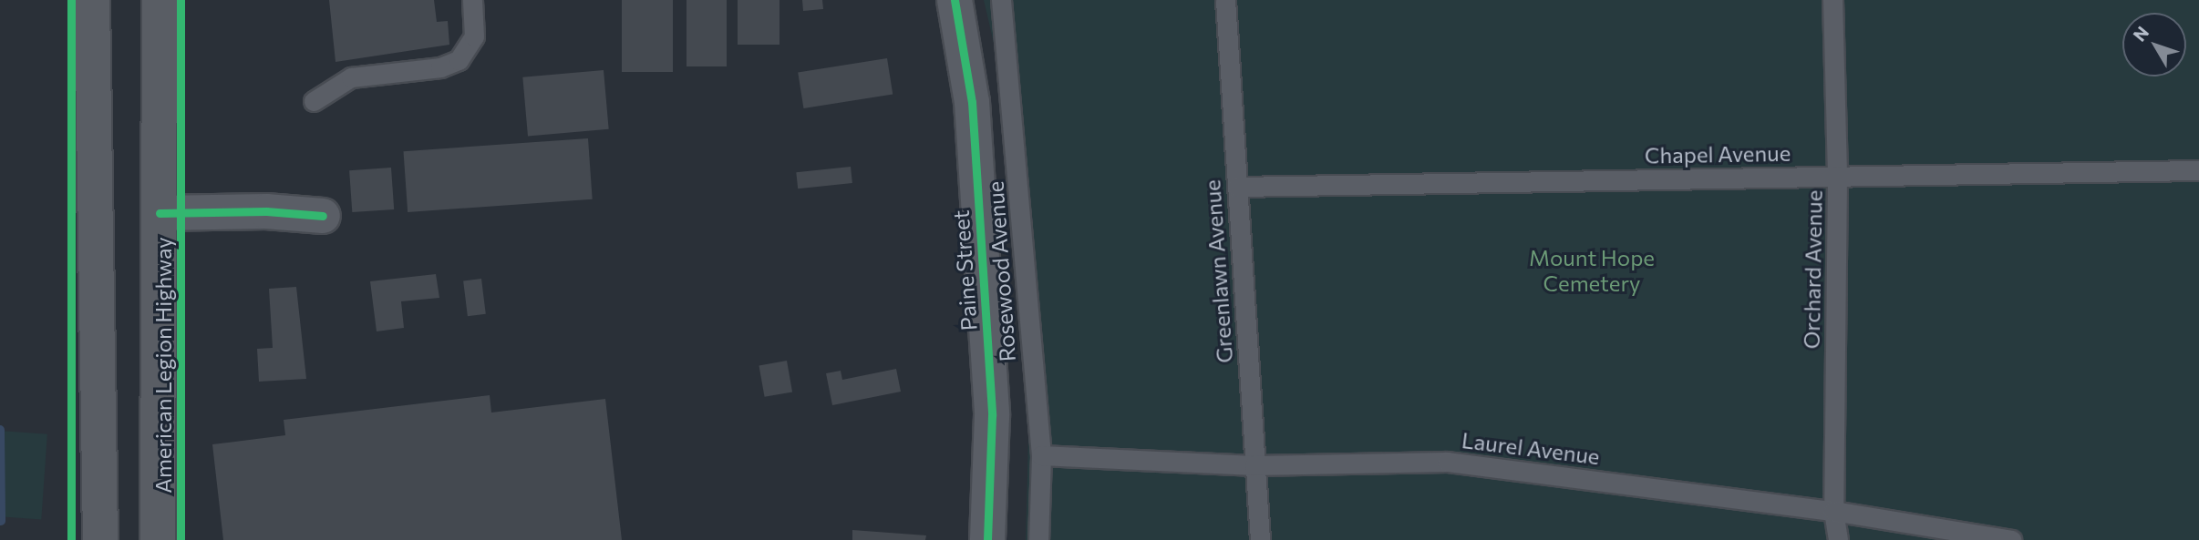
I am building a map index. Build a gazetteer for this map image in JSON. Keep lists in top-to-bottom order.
{
  "streets": {
    "main road": ["American Legion Highway"],
    "street": ["Paine Street"],
    "lane": [
      "Chapel Avenue",
      "Orchard Avenue",
      "Rosewood Avenue",
      "Greenlawn Avenue",
      "Laurel Avenue"
    ]
  },
  "crossings": [
    ["Chapel Avenue", "Orchard Avenue"],
    ["Chapel Avenue", "Greenlawn Avenue"],
    ["Orchard Avenue", "Laurel Avenue"],
    ["Rosewood Avenue", "Laurel Avenue"],
    ["Greenlawn Avenue", "Laurel Avenue"]
  ],
  "parks": ["Mount Hope Cemetery"],
  "north": "top left"
}
